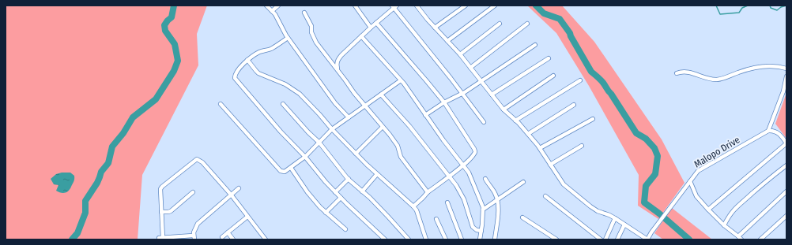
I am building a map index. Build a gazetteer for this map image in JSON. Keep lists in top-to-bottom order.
{
  "streets": {
    "street": ["Malopo Drive"]
  }
}
